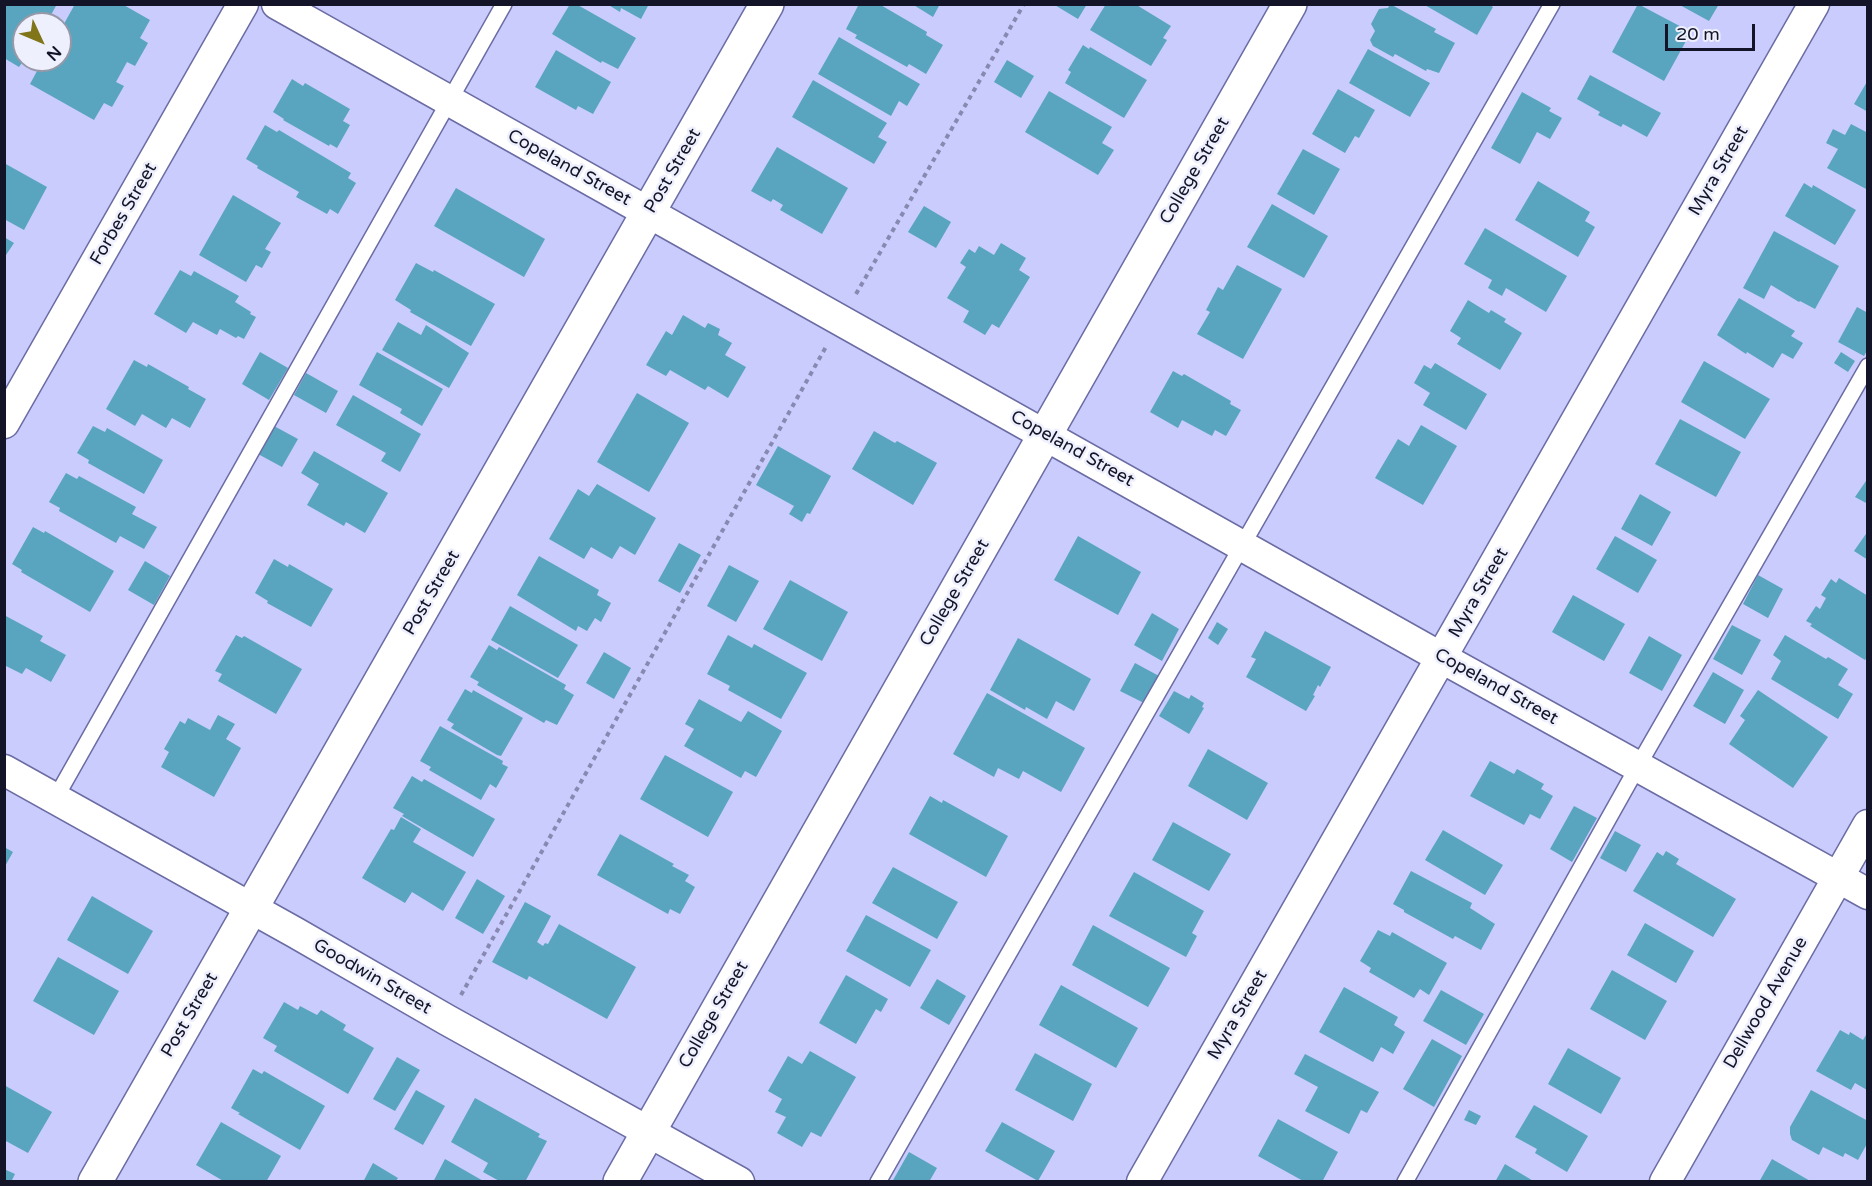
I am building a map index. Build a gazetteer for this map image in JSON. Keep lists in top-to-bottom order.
{
  "streets": {
    "street": [
      "Copeland Street",
      "Post Street",
      "College Street",
      "Myra Street",
      "Forbes Street",
      "Goodwin Street",
      "Dellwood Avenue"
    ]
  },
  "crossings": [
    ["Copeland Street", "Post Street"],
    ["Copeland Street", "College Street"],
    ["Copeland Street", "Myra Street"],
    ["Copeland Street", "Dellwood Avenue"],
    ["Post Street", "Goodwin Street"],
    ["College Street", "Goodwin Street"]
  ],
  "scale_bar": "20 m",
  "north": "bottom right"
}
